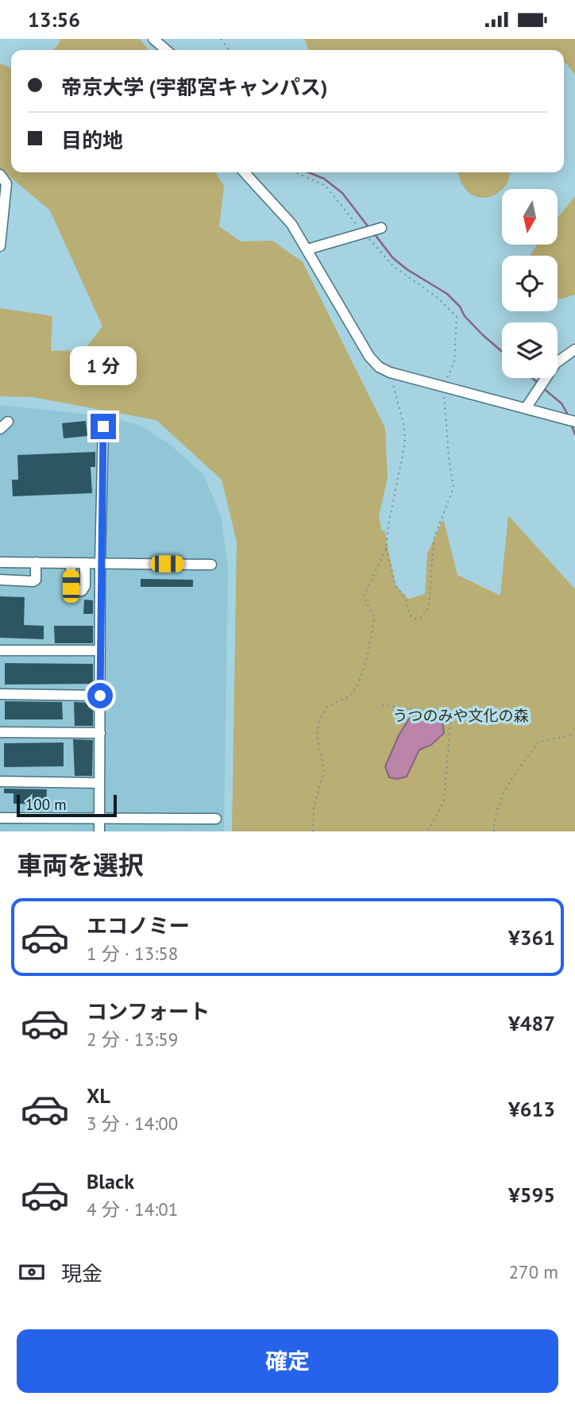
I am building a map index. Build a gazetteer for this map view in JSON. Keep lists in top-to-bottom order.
{
  "parks": ["うつのみや文化の森"],
  "scale_bar": "100 m",
  "north": "bottom",
  "page": {
    "status": "13:56",
    "banner": ["帝京大学 (宇都宮キャンパス)", "目的地"],
    "bubble": "1 分",
    "scale": "100 m",
    "heading": "車両を選択",
    "list": [
      {
        "name": "エコノミー",
        "note": "1 分 · 13:58",
        "value": "¥361"
      },
      {
        "name": "コンフォート",
        "note": "2 分 · 13:59",
        "value": "¥487"
      },
      {
        "name": "XL",
        "note": "3 分 · 14:00",
        "value": "¥613"
      },
      {
        "name": "Black",
        "note": "4 分 · 14:01",
        "value": "¥595"
      }
    ],
    "pay": ["現金", "270 m"],
    "buttons": "確定"
  }
}
